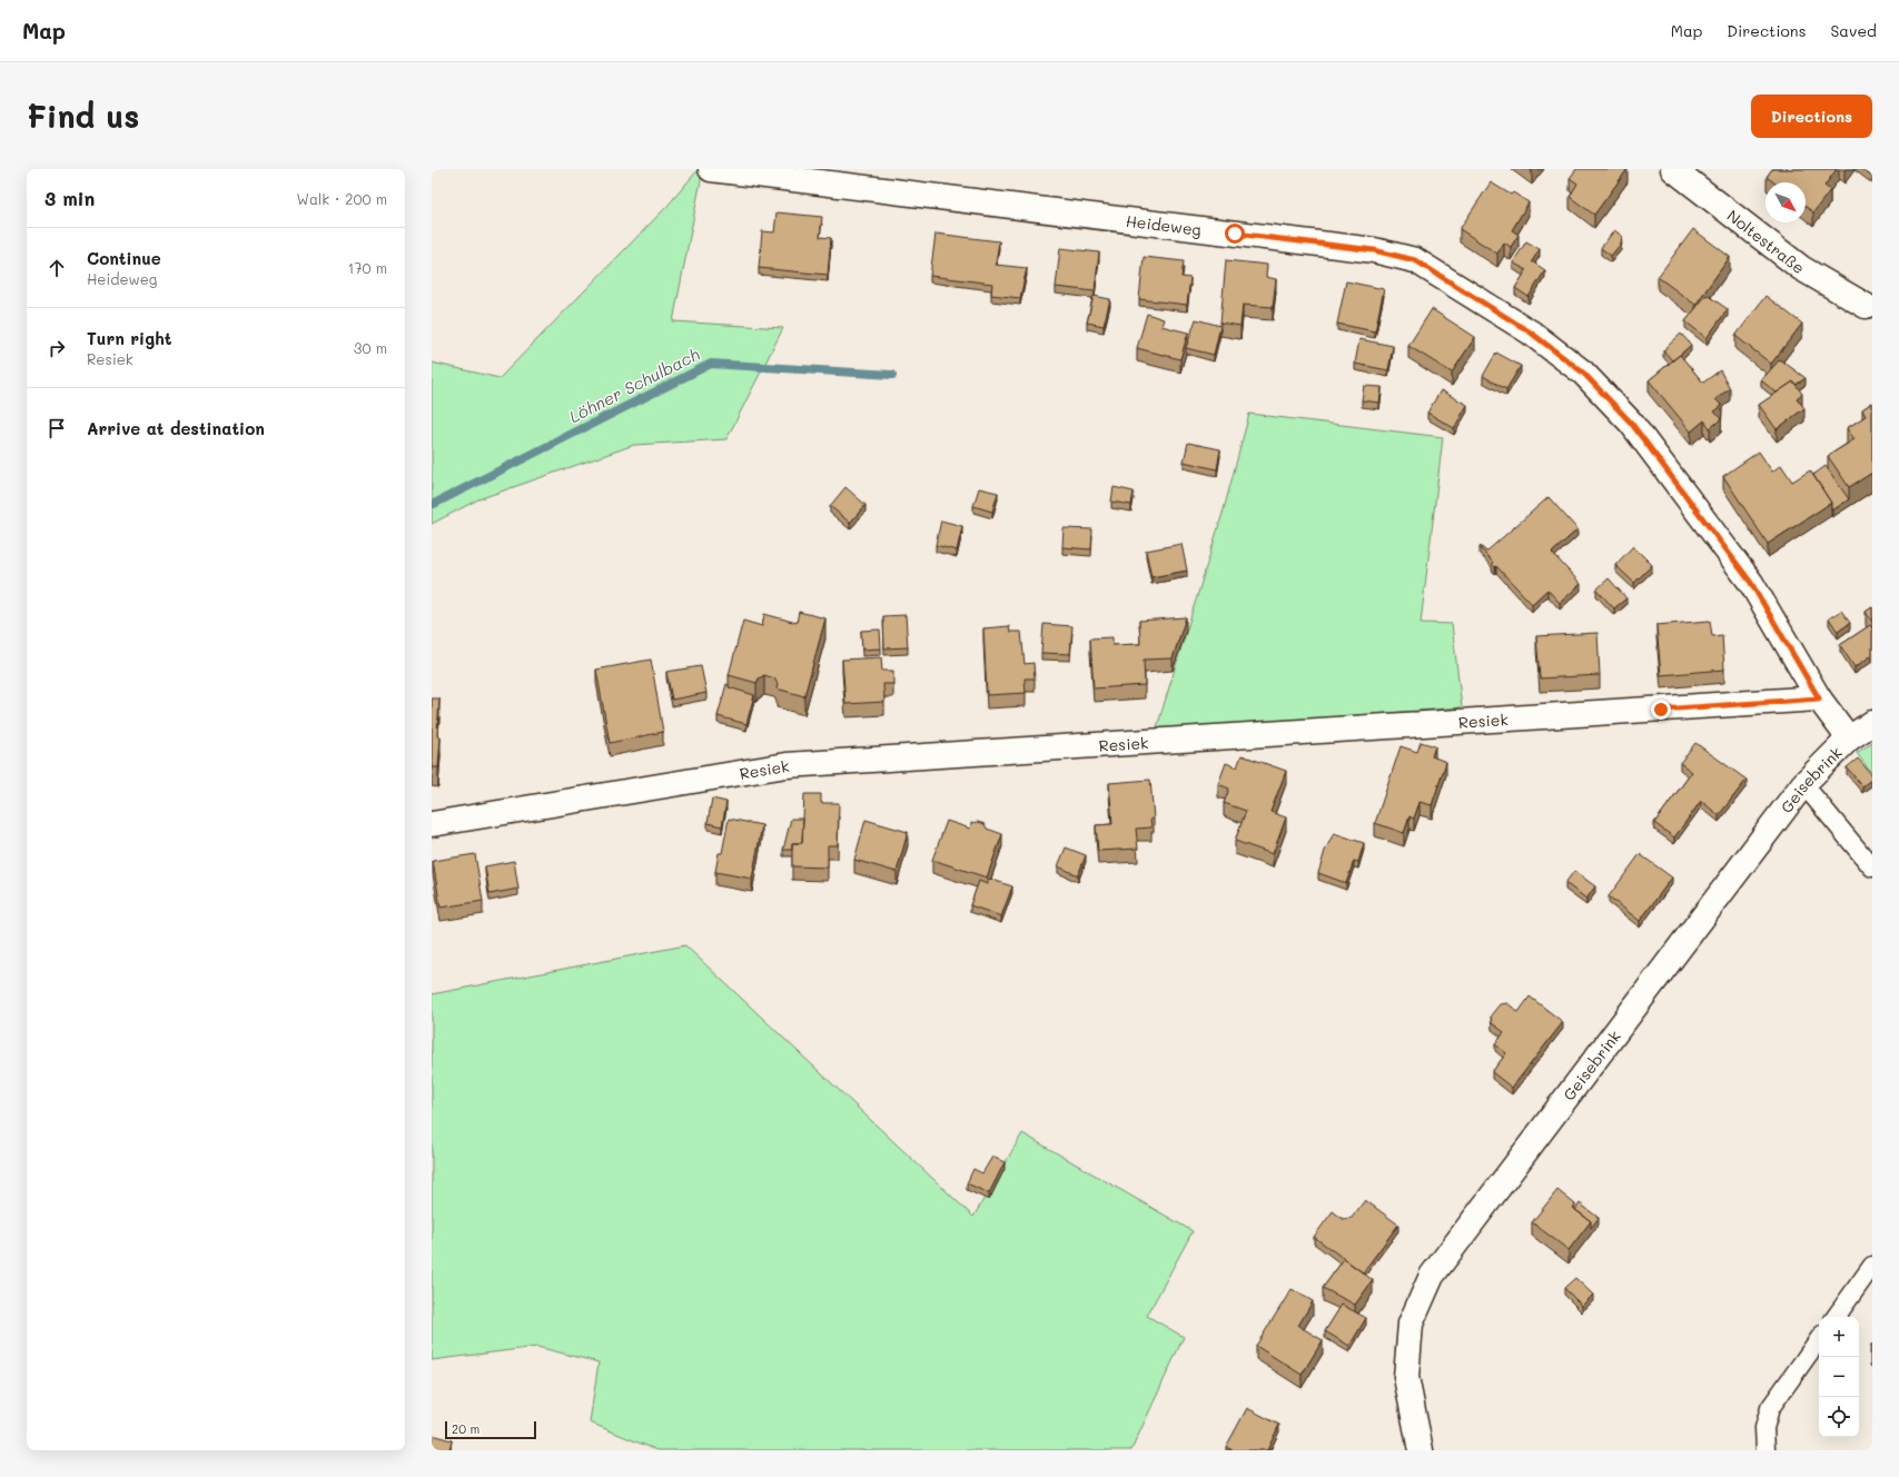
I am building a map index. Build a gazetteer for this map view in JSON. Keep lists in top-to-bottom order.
{
  "streets": {
    "street": [
      "Heideweg",
      "Noltestraße",
      "Resiek",
      "Geisebrink"
    ]
  },
  "crossings": [
    ["Heideweg", "Resiek"],
    ["Heideweg", "Geisebrink"]
  ],
  "water": ["Löhner Schulbach"],
  "scale_bar": "20 m",
  "north": "bottom right",
  "page": {
    "header": "Map",
    "nav": ["Map", "Directions", "Saved"],
    "buttons": "Directions",
    "title": "Find us",
    "heading": ["3 min", "Walk · 200 m"],
    "list": [
      ["Continue", "Heideweg", "170 m"],
      ["Turn right", "Resiek", "30 m"],
      "Arrive at destination"
    ],
    "map_buttons": ["+", "−"],
    "scale": "20 m"
  }
}
